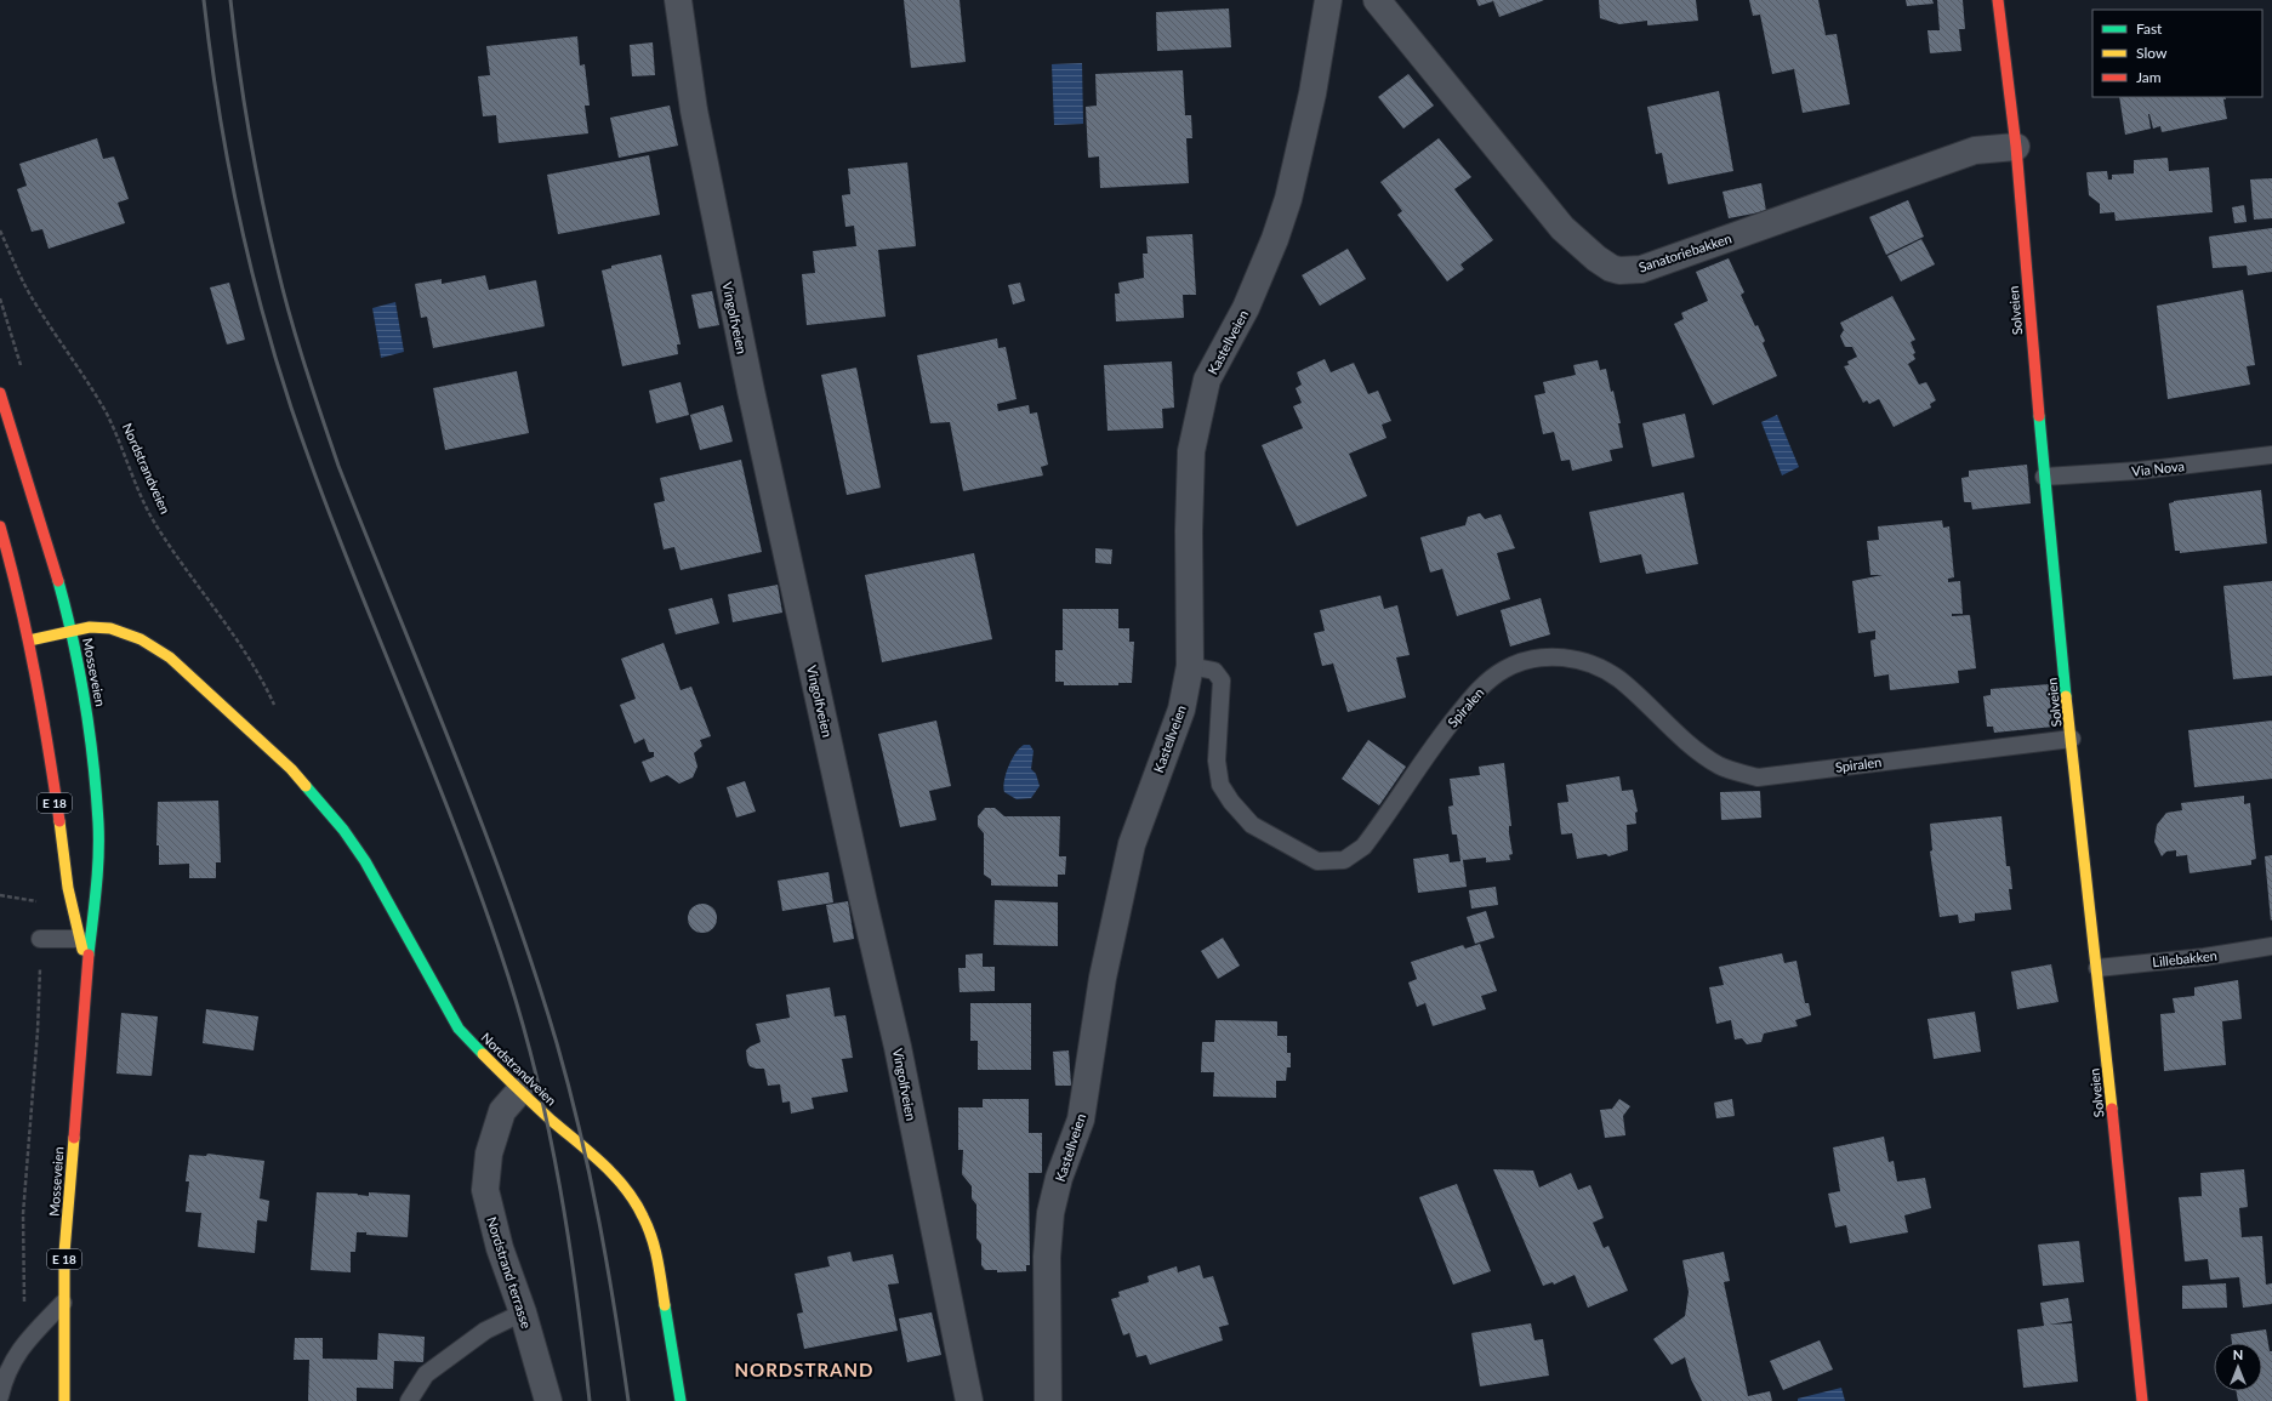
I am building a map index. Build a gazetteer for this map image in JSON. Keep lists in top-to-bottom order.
{
  "streets": {
    "main road": [
      "Solveien",
      "Nordstrandveien",
      "Mosseveien",
      "E 18"
    ],
    "street": [
      "Sanatoriebakken",
      "Vingolfveien",
      "Kastellveien",
      "Nordstrand terrasse"
    ],
    "lane": ["Via Nova", "Spiralen", "Lillebakken"]
  },
  "crossings": [
    ["Sanatoriebakken", "Solveien"],
    ["Solveien", "Via Nova"],
    ["Solveien", "Spiralen"],
    ["Solveien", "Lillebakken"],
    ["Kastellveien", "Spiralen"],
    ["Nordstrandveien", "Mosseveien"],
    ["Nordstrandveien", "Nordstrand terrasse"]
  ],
  "districts": ["NORDSTRAND"],
  "legend": ["Fast", "Slow", "Jam"],
  "north": "top"
}
